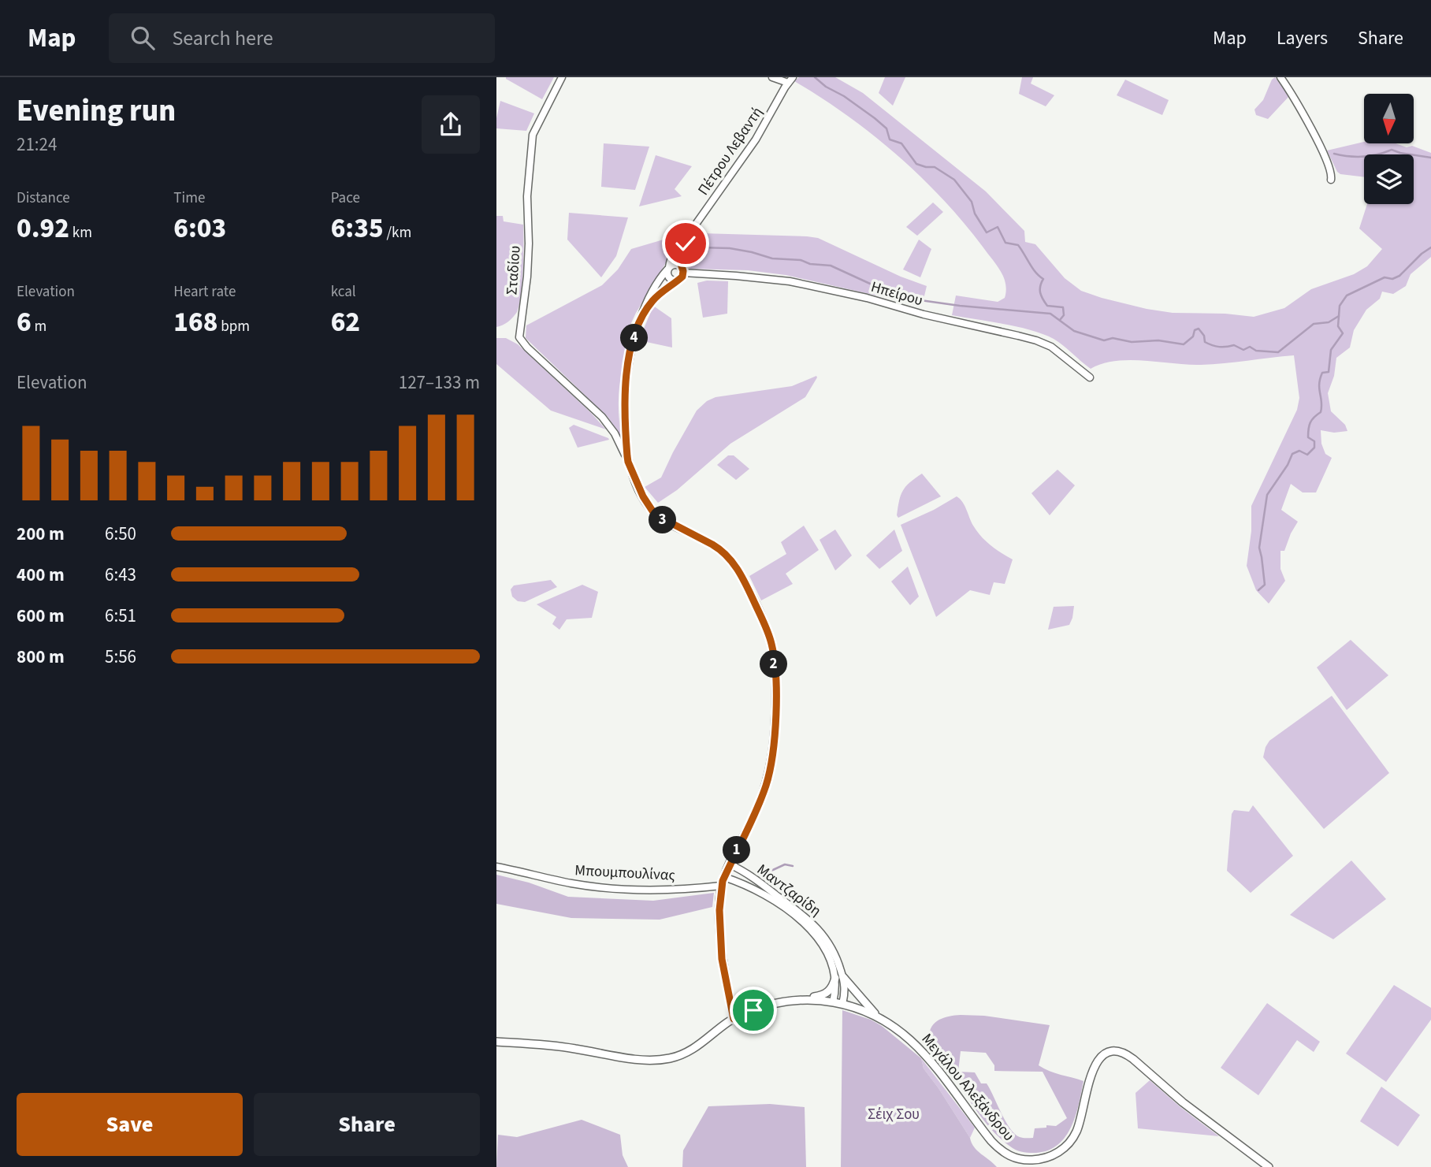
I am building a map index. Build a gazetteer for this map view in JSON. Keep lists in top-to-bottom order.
{
  "streets": {
    "main road": ["Μεγάλου Αλεξάνδρου"],
    "street": [
      "Πέτρου Λεβαντή",
      "Σταδίου",
      "Ηπείρου",
      "Μπουμπουλίνας",
      "Μαντζαρίδη"
    ]
  },
  "crossings": [
    ["Πέτρου Λεβαντή", "Σταδίου"],
    ["Πέτρου Λεβαντή", "Ηπείρου"],
    ["Πέτρου Λεβαντή", "Μπουμπουλίνας"],
    ["Πέτρου Λεβαντή", "Μαντζαρίδη"],
    ["Πέτρου Λεβαντή", "Μεγάλου Αλεξάνδρου"],
    ["Μαντζαρίδη", "Μεγάλου Αλεξάνδρου"]
  ],
  "parks": ["Σέιχ Σου"],
  "north": "bottom",
  "page": {
    "header": "Map",
    "search": "Search here",
    "nav": ["Map", "Layers", "Share"],
    "heading": ["Evening run", "21:24"],
    "stats": [
      ["Distance", "0.92 km"],
      ["Time", "6:03"],
      ["Pace", "6:35 /km"],
      ["Elevation", "6 m"],
      ["Heart rate", "168 bpm"],
      ["kcal", "62"]
    ],
    "pins": [
      "4",
      "3",
      "2",
      "1"
    ],
    "chart": ["Elevation", "127–133 m"],
    "list": [
      {
        "name": "200 m",
        "note": "6:50"
      },
      {
        "name": "400 m",
        "note": "6:43"
      },
      {
        "name": "600 m",
        "note": "6:51"
      },
      {
        "name": "800 m",
        "note": "5:56"
      }
    ],
    "buttons": ["Save", "Share"]
  }
}
